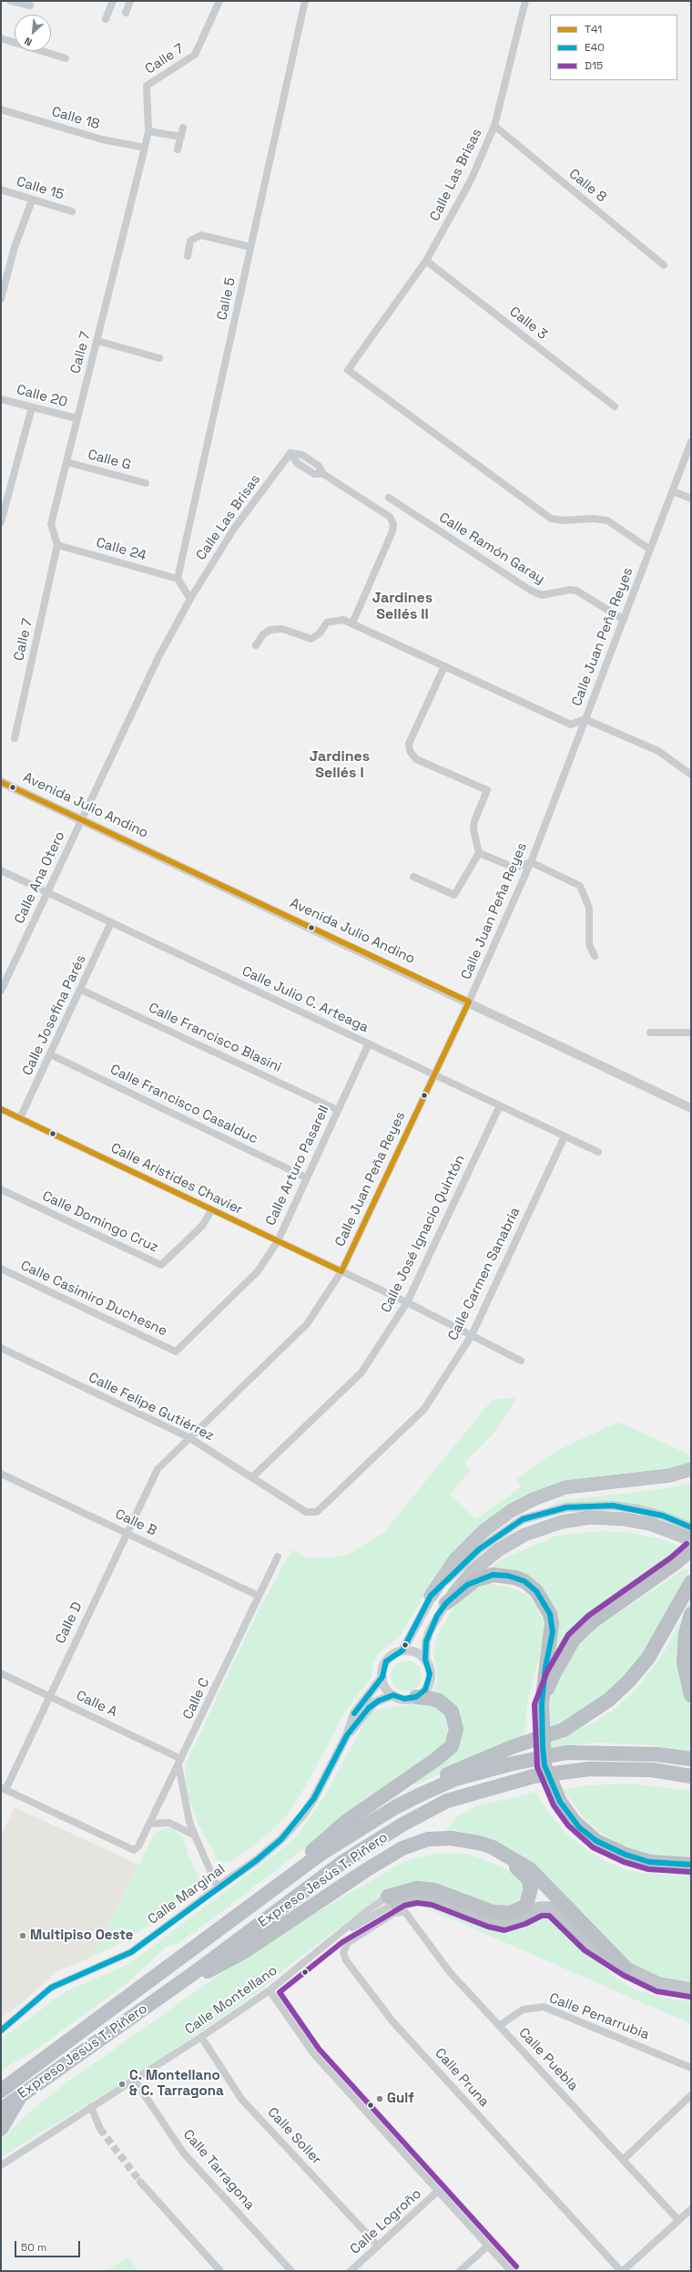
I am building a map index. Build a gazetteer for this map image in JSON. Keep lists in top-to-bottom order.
{
  "streets": {
    "highway": ["Expreso Jesús T. Piñero"],
    "street": [
      "Calle 7",
      "Calle 18",
      "Calle Las Brisas",
      "Calle 8",
      "Calle 15",
      "Calle 5",
      "Calle 3",
      "Calle 20",
      "Calle G",
      "Calle Ramón Garay",
      "Calle 24",
      "Calle Juan Peña Reyes",
      "Avenida Julio Andino",
      "Calle Ana Otero",
      "Calle Julio C. Arteaga",
      "Calle Josefina Parés",
      "Calle Francisco Blasini",
      "Calle Francisco Casalduc",
      "Calle Arturo Pasarell",
      "Calle Arístides Chavier",
      "Calle Domingo Cruz",
      "Calle José Ignacio Quintón",
      "Calle Carmen Sanabria",
      "Calle Casimiro Duchesne",
      "Calle Felipe Gutiérrez",
      "Calle B",
      "Calle D",
      "Calle C",
      "Calle A",
      "Calle Marginal",
      "Calle Montellano",
      "Calle Penarrubia",
      "Calle Puebla",
      "Calle Pruna",
      "Calle Soller",
      "Calle Tarragona",
      "Calle Logroño"
    ]
  },
  "crossings": [
    ["Calle 7", "Calle 18"],
    ["Calle 7", "Calle 20"],
    ["Calle 7", "Calle G"],
    ["Calle 7", "Calle 24"],
    ["Calle Las Brisas", "Calle 8"],
    ["Calle Las Brisas", "Calle 3"],
    ["Calle Las Brisas", "Calle Juan Peña Reyes"],
    ["Calle Las Brisas", "Calle Ana Otero"],
    ["Calle 5", "Calle 24"],
    ["Calle Ramón Garay", "Calle Juan Peña Reyes"],
    ["Calle Juan Peña Reyes", "Avenida Julio Andino"],
    ["Calle Juan Peña Reyes", "Calle Julio C. Arteaga"],
    ["Calle Juan Peña Reyes", "Calle Arístides Chavier"],
    ["Calle Juan Peña Reyes", "Calle Felipe Gutiérrez"],
    ["Calle Juan Peña Reyes", "Calle D"],
    ["Avenida Julio Andino", "Calle Ana Otero"],
    ["Calle Ana Otero", "Calle Julio C. Arteaga"],
    ["Calle Julio C. Arteaga", "Calle Josefina Parés"],
    ["Calle Julio C. Arteaga", "Calle Arturo Pasarell"],
    ["Calle Julio C. Arteaga", "Calle José Ignacio Quintón"],
    ["Calle Julio C. Arteaga", "Calle Carmen Sanabria"],
    ["Calle Josefina Parés", "Calle Francisco Blasini"],
    ["Calle Josefina Parés", "Calle Francisco Casalduc"],
    ["Calle Josefina Parés", "Calle Arístides Chavier"],
    ["Calle Francisco Blasini", "Calle Arturo Pasarell"],
    ["Calle Francisco Casalduc", "Calle Arturo Pasarell"],
    ["Calle Arturo Pasarell", "Calle Arístides Chavier"],
    ["Calle Arturo Pasarell", "Calle Casimiro Duchesne"],
    ["Calle Arístides Chavier", "Calle Domingo Cruz"],
    ["Calle Arístides Chavier", "Calle José Ignacio Quintón"],
    ["Calle Arístides Chavier", "Calle Carmen Sanabria"],
    ["Calle José Ignacio Quintón", "Calle Felipe Gutiérrez"],
    ["Calle Carmen Sanabria", "Calle Felipe Gutiérrez"],
    ["Calle B", "Calle D"],
    ["Calle B", "Calle C"],
    ["Calle D", "Calle C"],
    ["Calle D", "Calle A"],
    ["Calle C", "Calle A"],
    ["Calle Montellano", "Calle Soller"],
    ["Calle Montellano", "Calle Tarragona"],
    ["Calle Penarrubia", "Calle Puebla"],
    ["Calle Puebla", "Calle Pruna"],
    ["Calle Soller", "Calle Logroño"]
  ],
  "districts": ["Jardines Sellés II", "Jardines Sellés I"],
  "places": ["Multipiso Oeste", "C. Montellano & C. Tarragona", "Gulf"],
  "lines": ["transit line T41", "transit line E40", "transit line D15"],
  "legend": ["T41", "E40", "D15"],
  "scale_bar": "50 m",
  "north": "bottom left"
}
